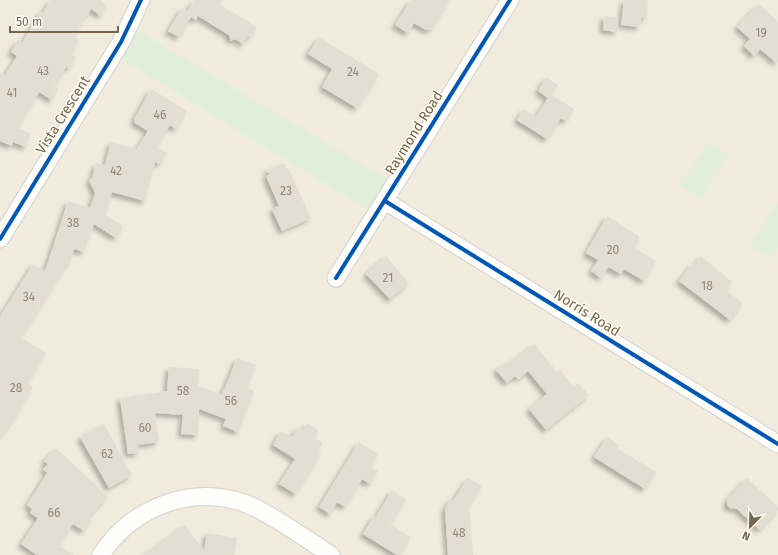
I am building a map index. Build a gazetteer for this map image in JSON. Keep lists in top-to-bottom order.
{
  "streets": {
    "street": ["Vista Crescent", "Raymond Road", "Norris Road"]
  },
  "crossings": [
    ["Raymond Road", "Norris Road"]
  ],
  "house_numbers": [
    "19",
    "43",
    "24",
    "41",
    "46",
    "42",
    "23",
    "38",
    "20",
    "21",
    "18",
    "34",
    "28",
    "58",
    "56",
    "60",
    "62",
    "66",
    "48"
  ],
  "scale_bar": "50 m",
  "north": "bottom left"
}
